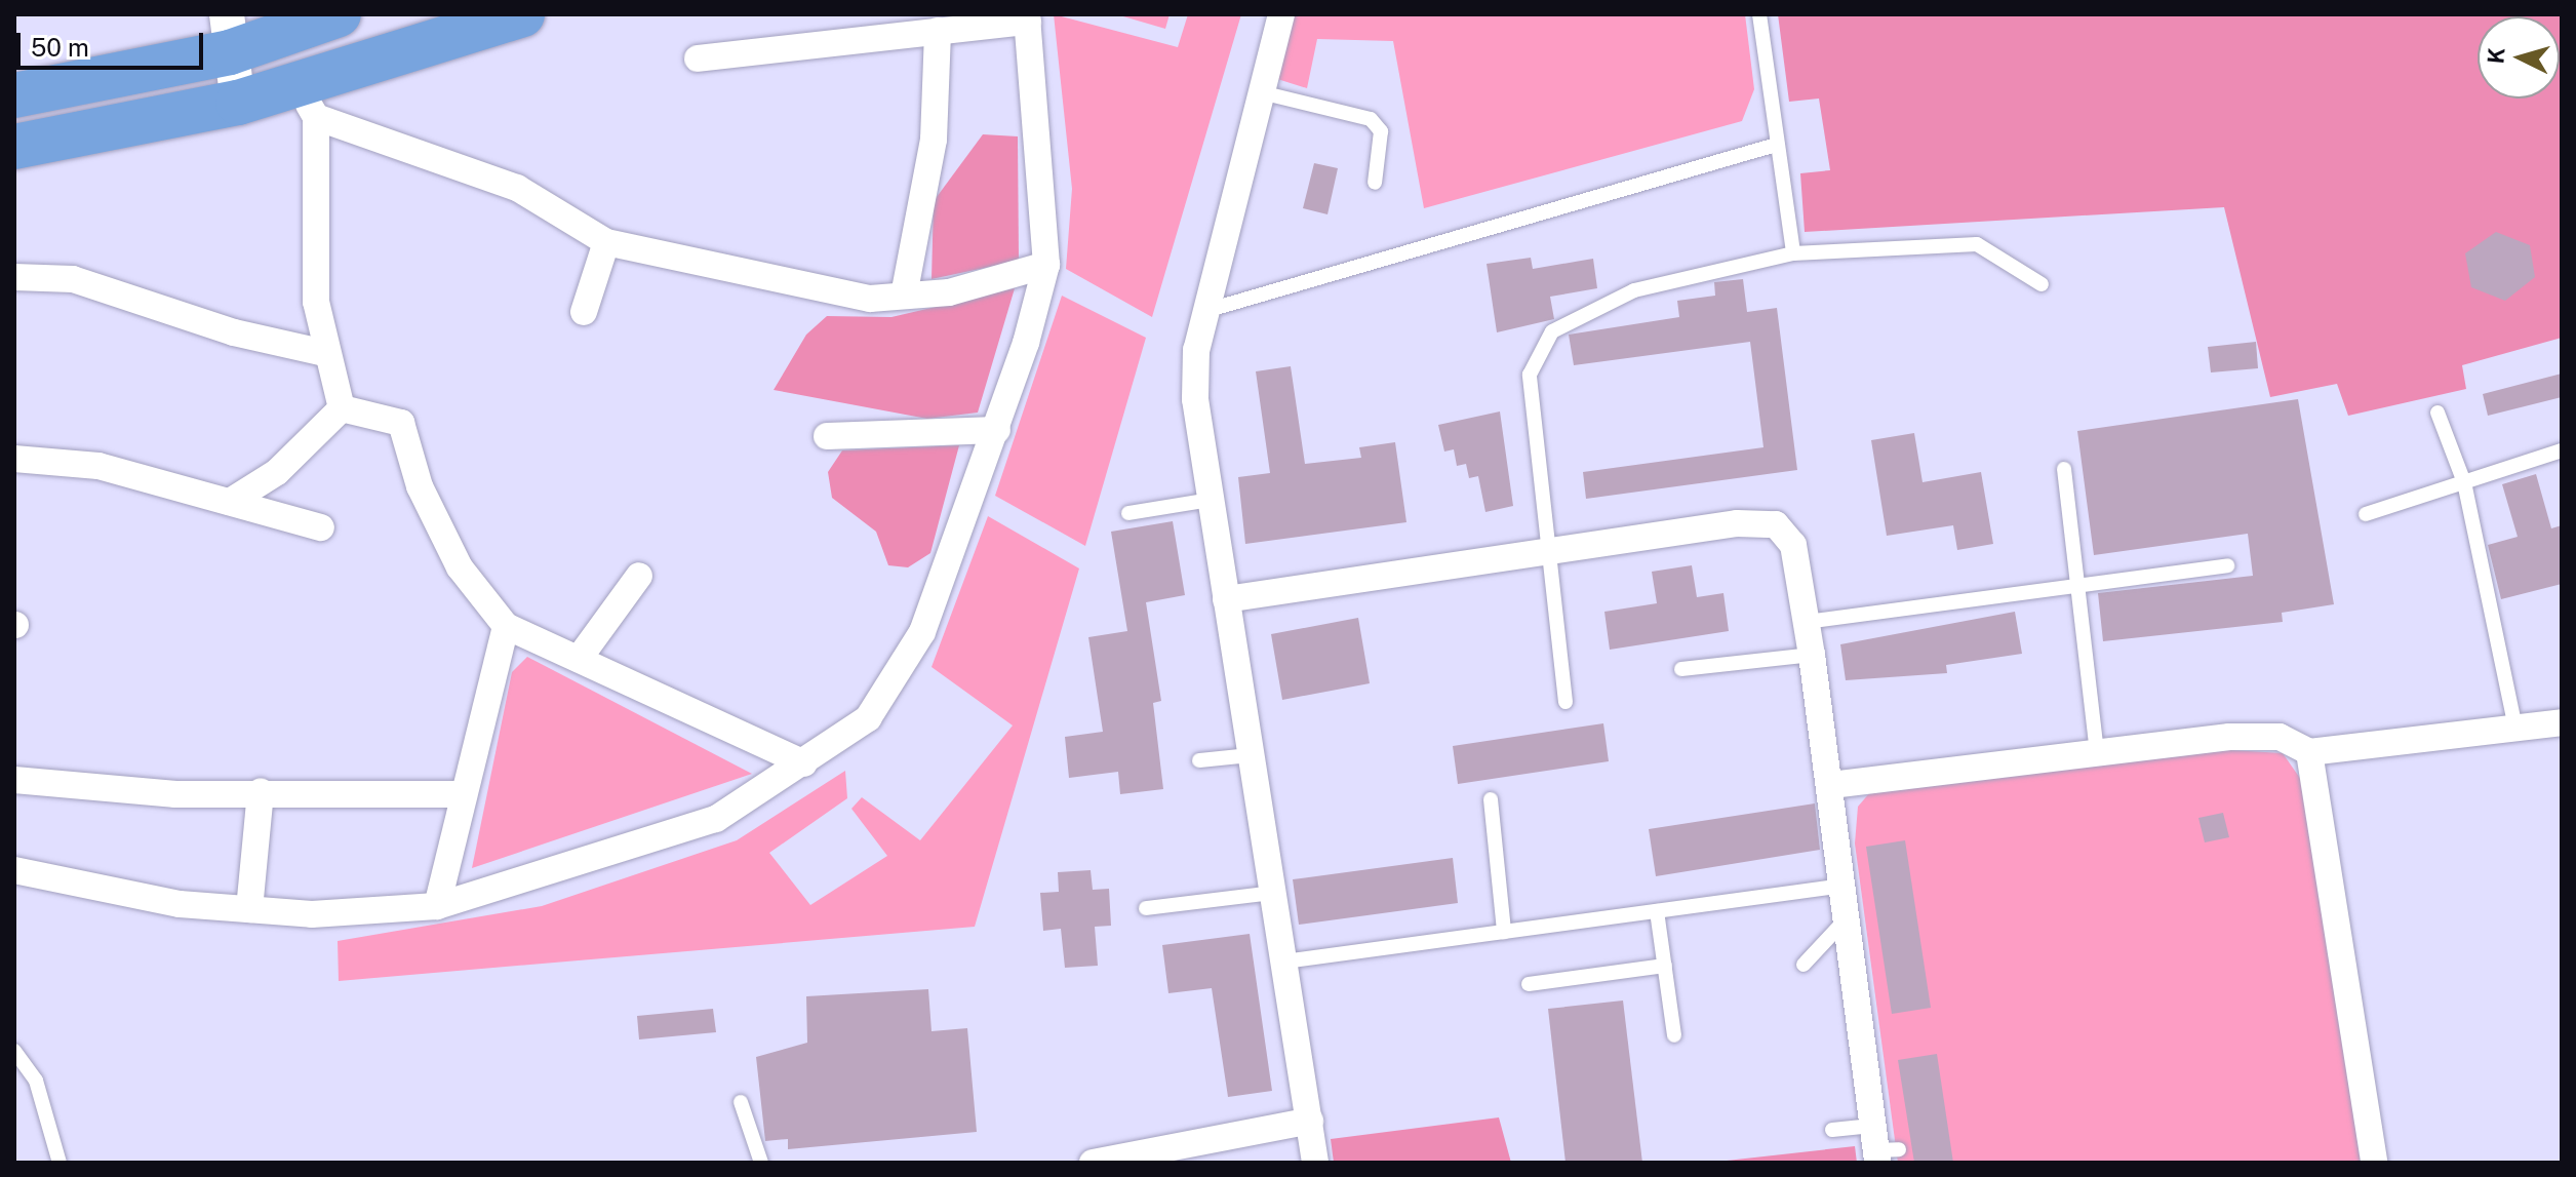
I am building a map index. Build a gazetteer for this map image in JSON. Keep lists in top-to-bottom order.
{
  "scale_bar": "50 m",
  "north": "left"
}
